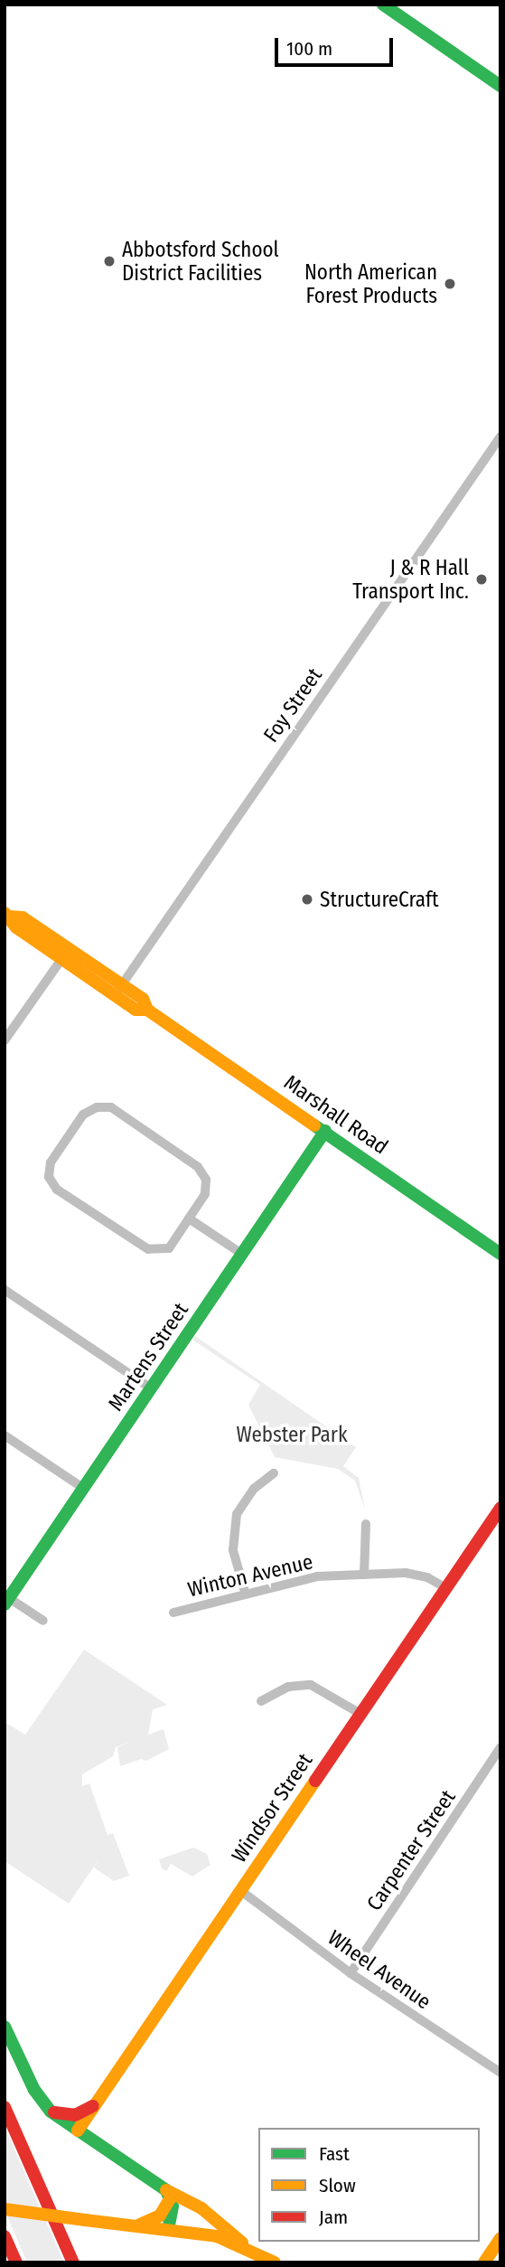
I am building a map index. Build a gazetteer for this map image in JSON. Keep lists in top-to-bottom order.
{
  "streets": {
    "main road": ["Marshall Road", "Martens Street", "Windsor Street"],
    "street": [
      "Foy Street",
      "Winton Avenue",
      "Carpenter Street",
      "Wheel Avenue"
    ]
  },
  "crossings": [
    ["Foy Street", "Marshall Road"],
    ["Marshall Road", "Martens Street"],
    ["Winton Avenue", "Windsor Street"],
    ["Windsor Street", "Wheel Avenue"],
    ["Carpenter Street", "Wheel Avenue"]
  ],
  "parks": ["Webster Park"],
  "places": [
    "Abbotsford School District Facilities",
    "North American Forest Products",
    "J & R Hall Transport Inc.",
    "StructureCraft"
  ],
  "legend": ["Fast", "Slow", "Jam"],
  "scale_bar": "100 m"
}
